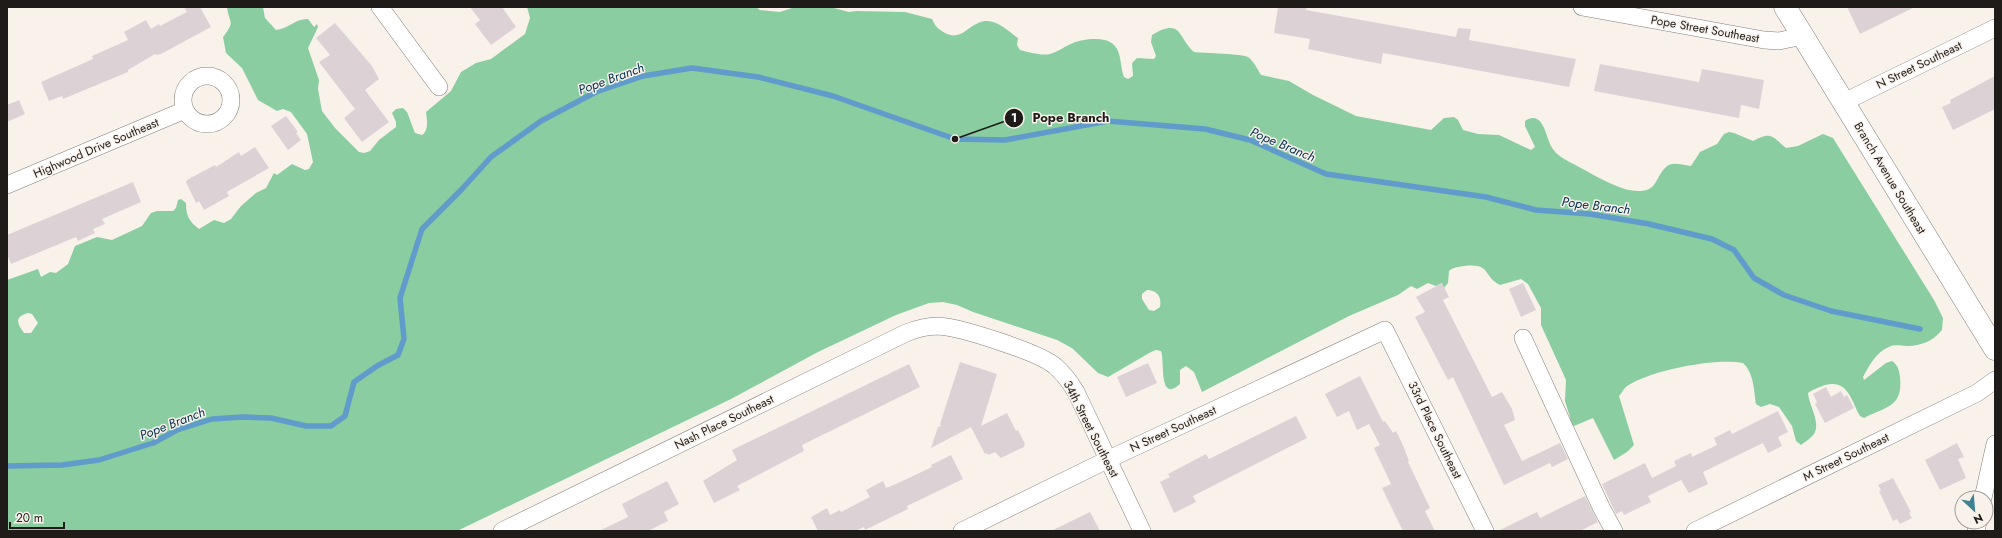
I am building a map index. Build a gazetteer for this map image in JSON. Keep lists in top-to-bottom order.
{
  "streets": {
    "main road": ["Branch Avenue Southeast"],
    "street": [
      "Pope Street Southeast",
      "N Street Southeast",
      "Highwood Drive Southeast",
      "Nash Place Southeast",
      "34th Street Southeast",
      "33rd Place Southeast",
      "M Street Southeast"
    ]
  },
  "crossings": [
    ["Pope Street Southeast", "Branch Avenue Southeast"],
    ["N Street Southeast", "Branch Avenue Southeast"],
    ["N Street Southeast", "34th Street Southeast"],
    ["N Street Southeast", "33rd Place Southeast"],
    ["Nash Place Southeast", "34th Street Southeast"]
  ],
  "water": ["Pope Branch"],
  "places": ["Pope Branch"],
  "scale_bar": "20 m",
  "north": "bottom right"
}
